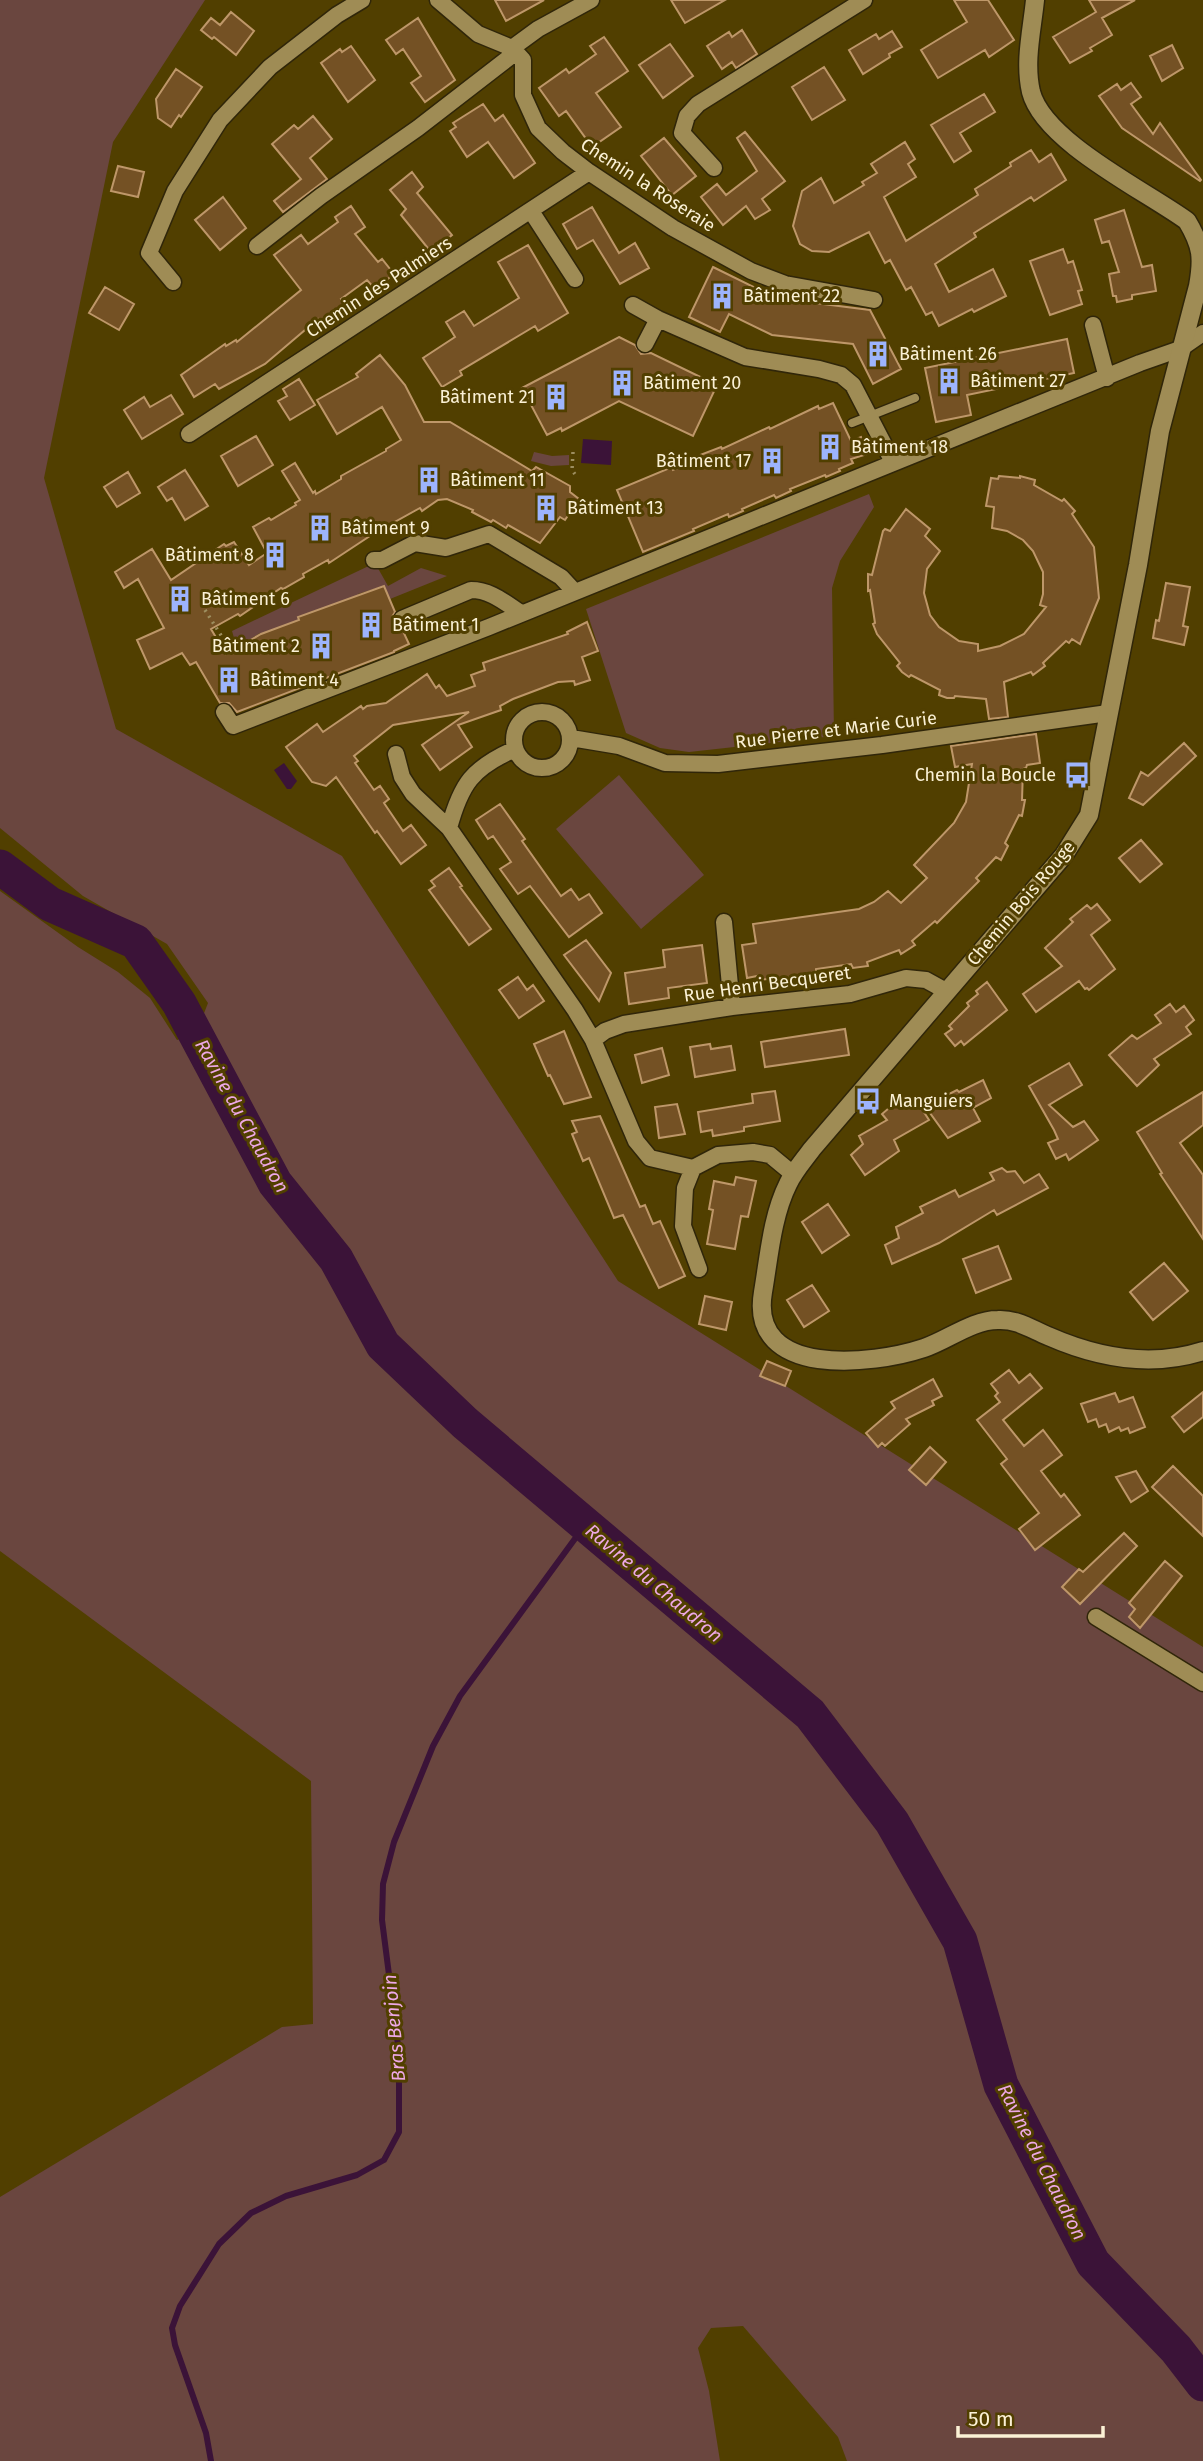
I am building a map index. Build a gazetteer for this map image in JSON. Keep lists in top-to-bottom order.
{
  "streets": {
    "street": [
      "Chemin la Roseraie",
      "Chemin des Palmiers",
      "Rue Pierre et Marie Curie",
      "Chemin Bois Rouge",
      "Rue Henri Becqueret"
    ]
  },
  "crossings": [
    ["Chemin la Roseraie", "Chemin des Palmiers"],
    ["Rue Pierre et Marie Curie", "Chemin Bois Rouge"],
    ["Chemin Bois Rouge", "Rue Henri Becqueret"]
  ],
  "water": ["Ravine du Chaudron", "Bras Benjoin"],
  "places": {
    "building": [
      "Bâtiment 22",
      "Bâtiment 26",
      "Bâtiment 27",
      "Bâtiment 20",
      "Bâtiment 21",
      "Bâtiment 18",
      "Bâtiment 17",
      "Bâtiment 11",
      "Bâtiment 13",
      "Bâtiment 9",
      "Bâtiment 8",
      "Bâtiment 6",
      "Bâtiment 1",
      "Bâtiment 2",
      "Bâtiment 4"
    ],
    "bus stop": ["Chemin la Boucle", "Manguiers"]
  },
  "scale_bar": "50 m"
}
